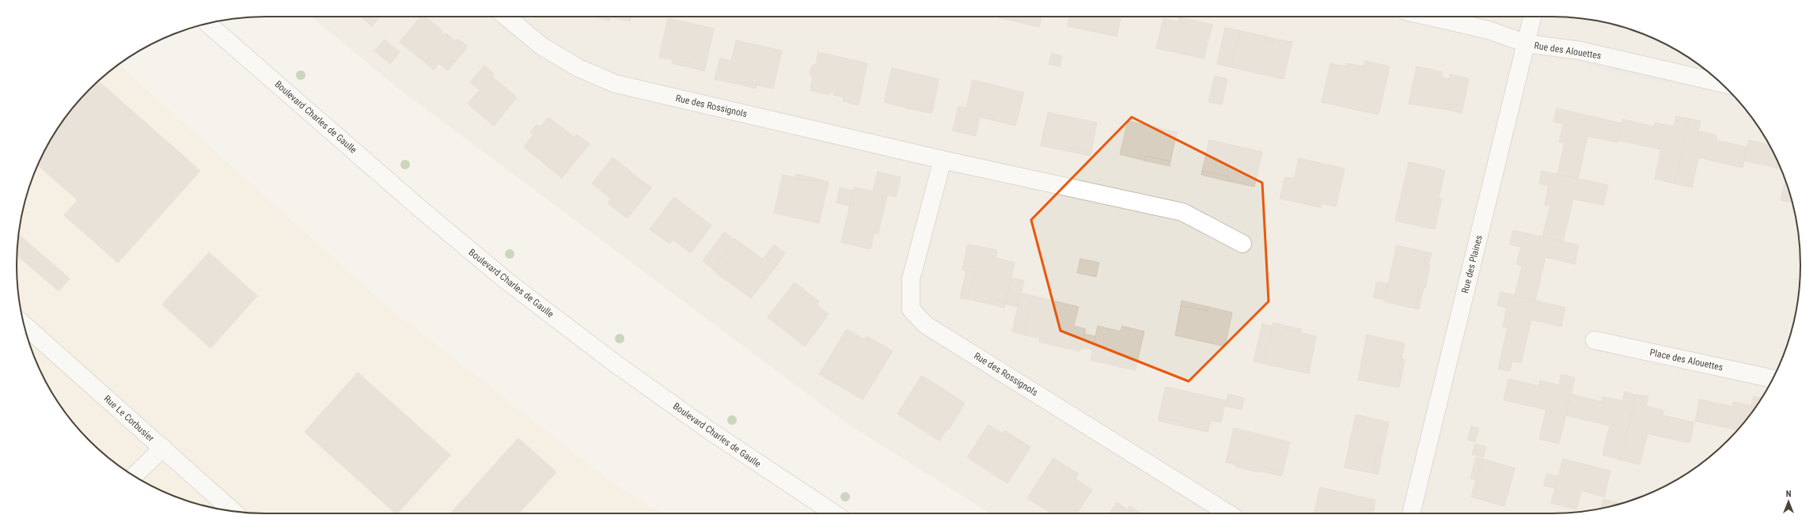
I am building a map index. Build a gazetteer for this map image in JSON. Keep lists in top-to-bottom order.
{
  "streets": {
    "street": [
      "Rue des Alouettes",
      "Rue des Rossignols",
      "Boulevard Charles de Gaulle",
      "Rue des Plaines",
      "Place des Alouettes",
      "Rue Le Corbusier"
    ]
  },
  "crossings": [
    ["Rue des Alouettes", "Rue des Plaines"]
  ],
  "north": "top"
}
